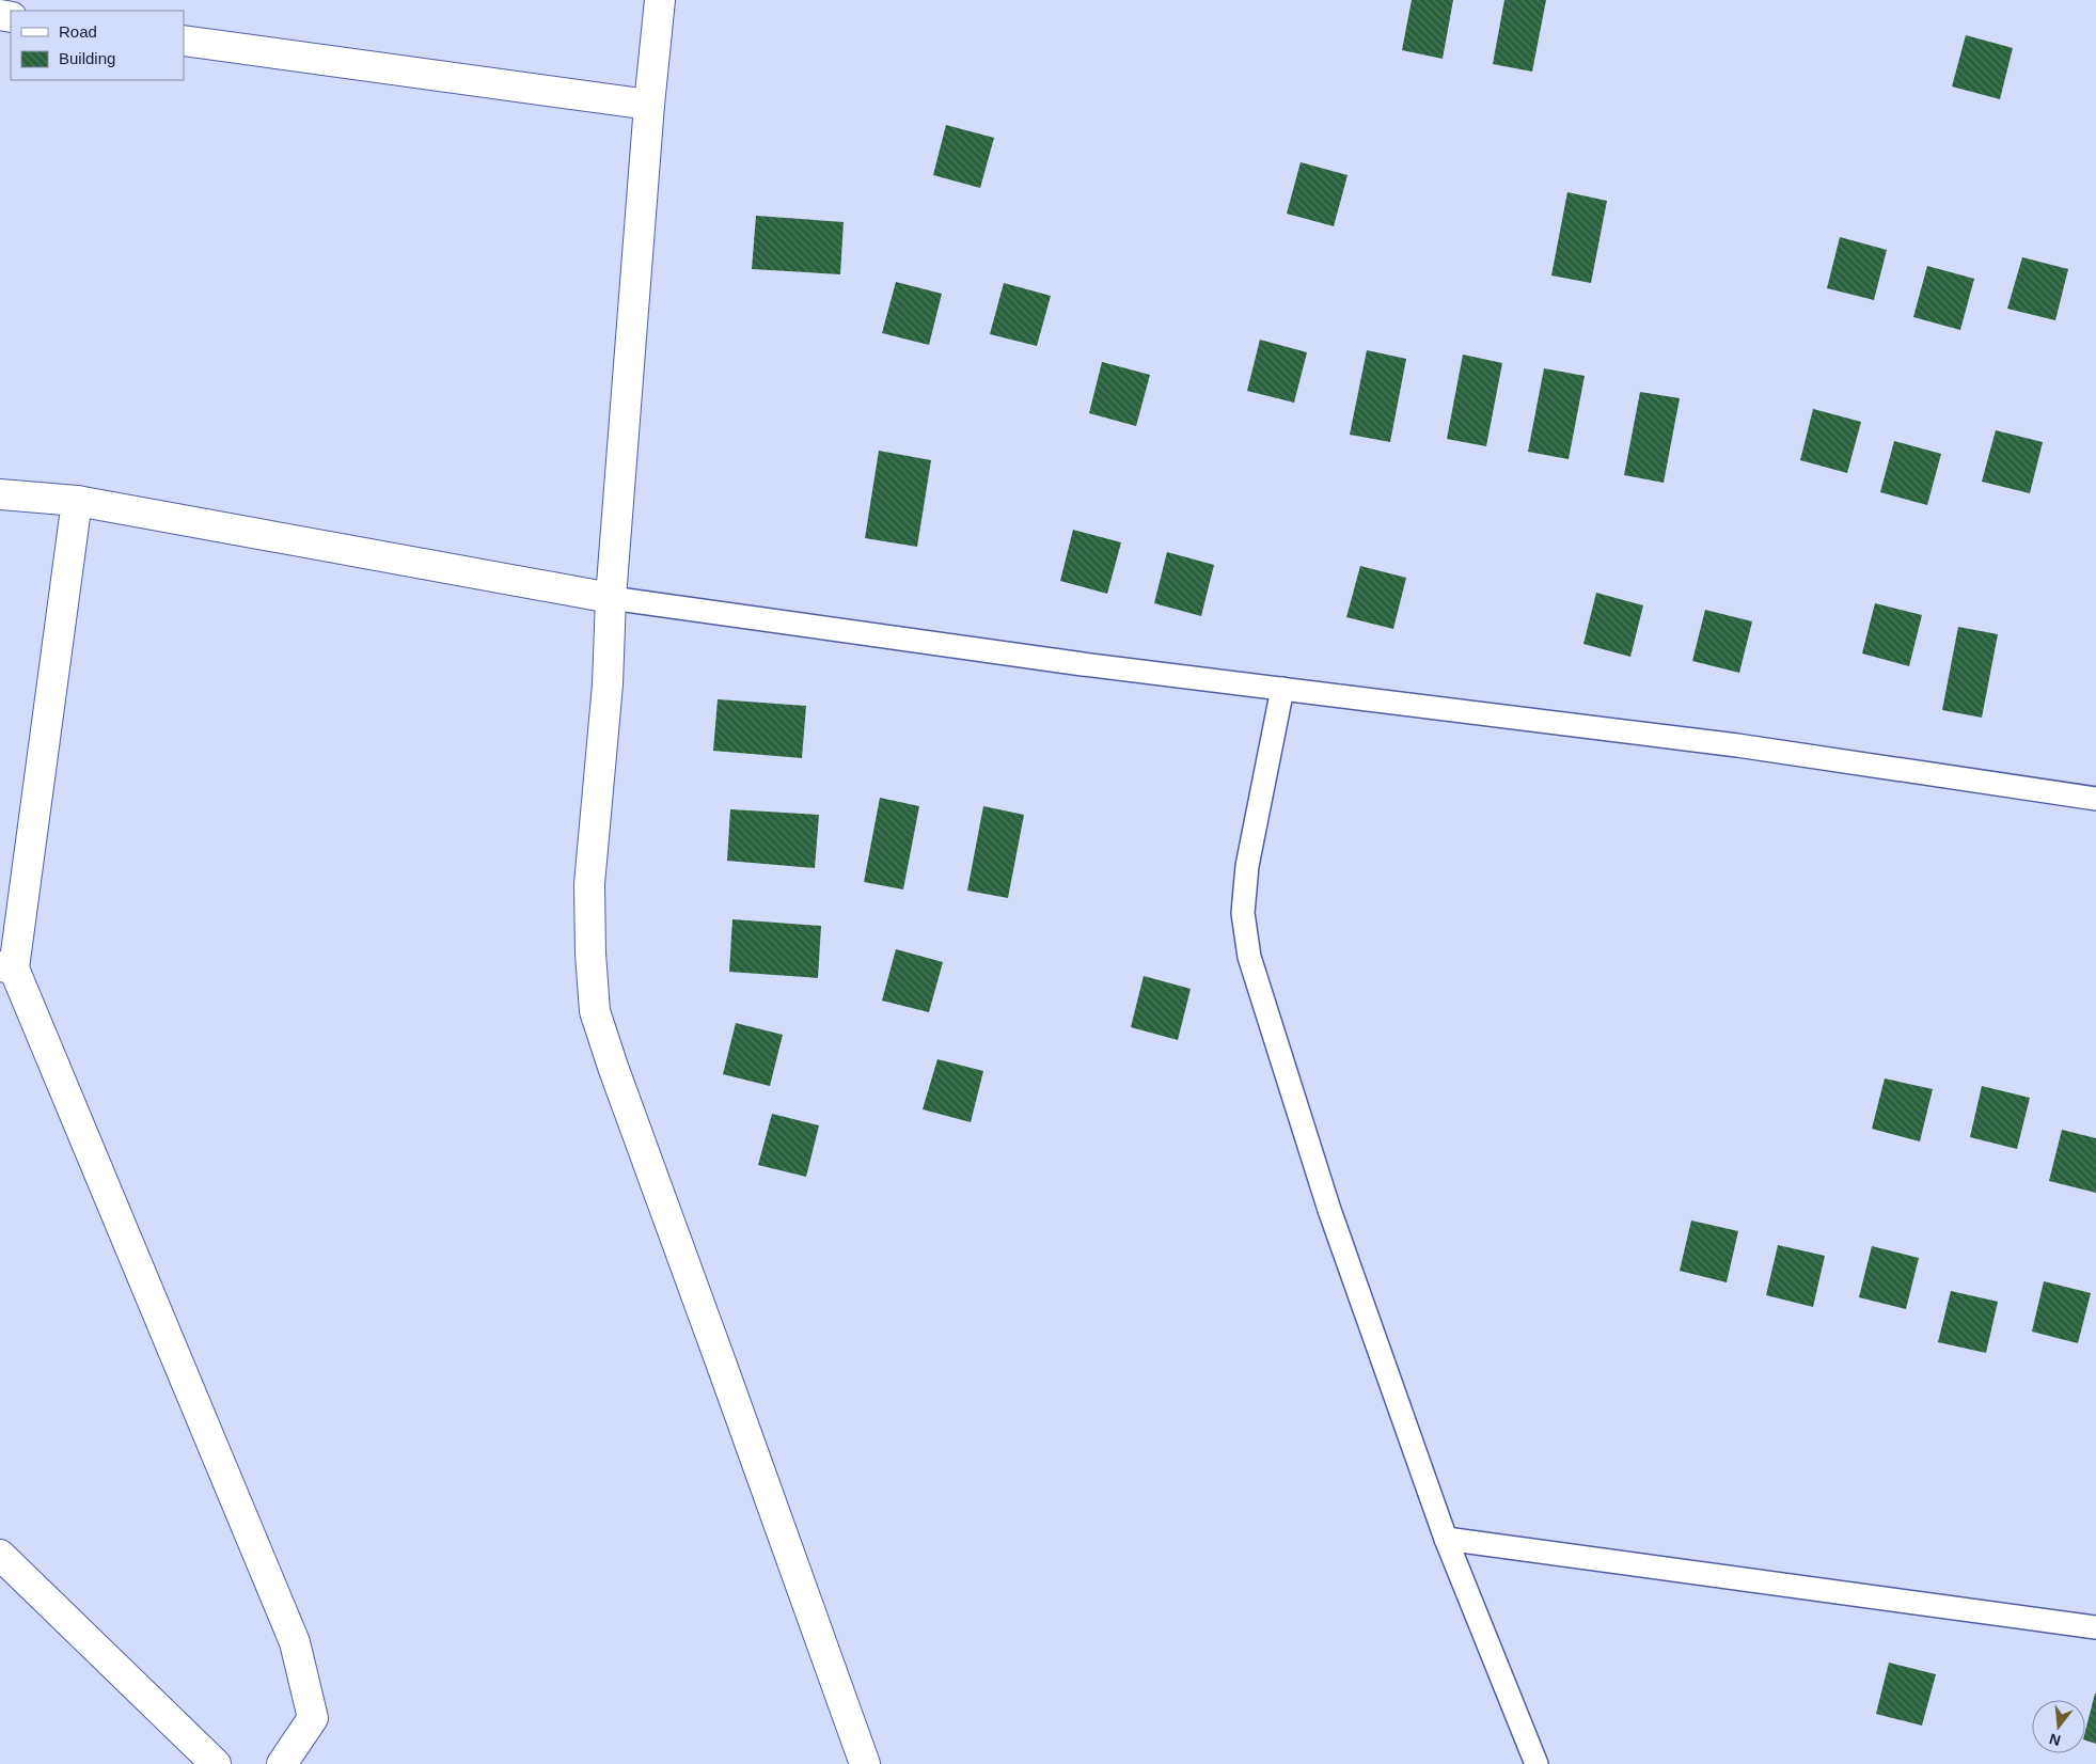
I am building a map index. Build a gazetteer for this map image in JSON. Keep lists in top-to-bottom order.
{
  "legend": ["Road", "Building"],
  "north": "bottom"
}
